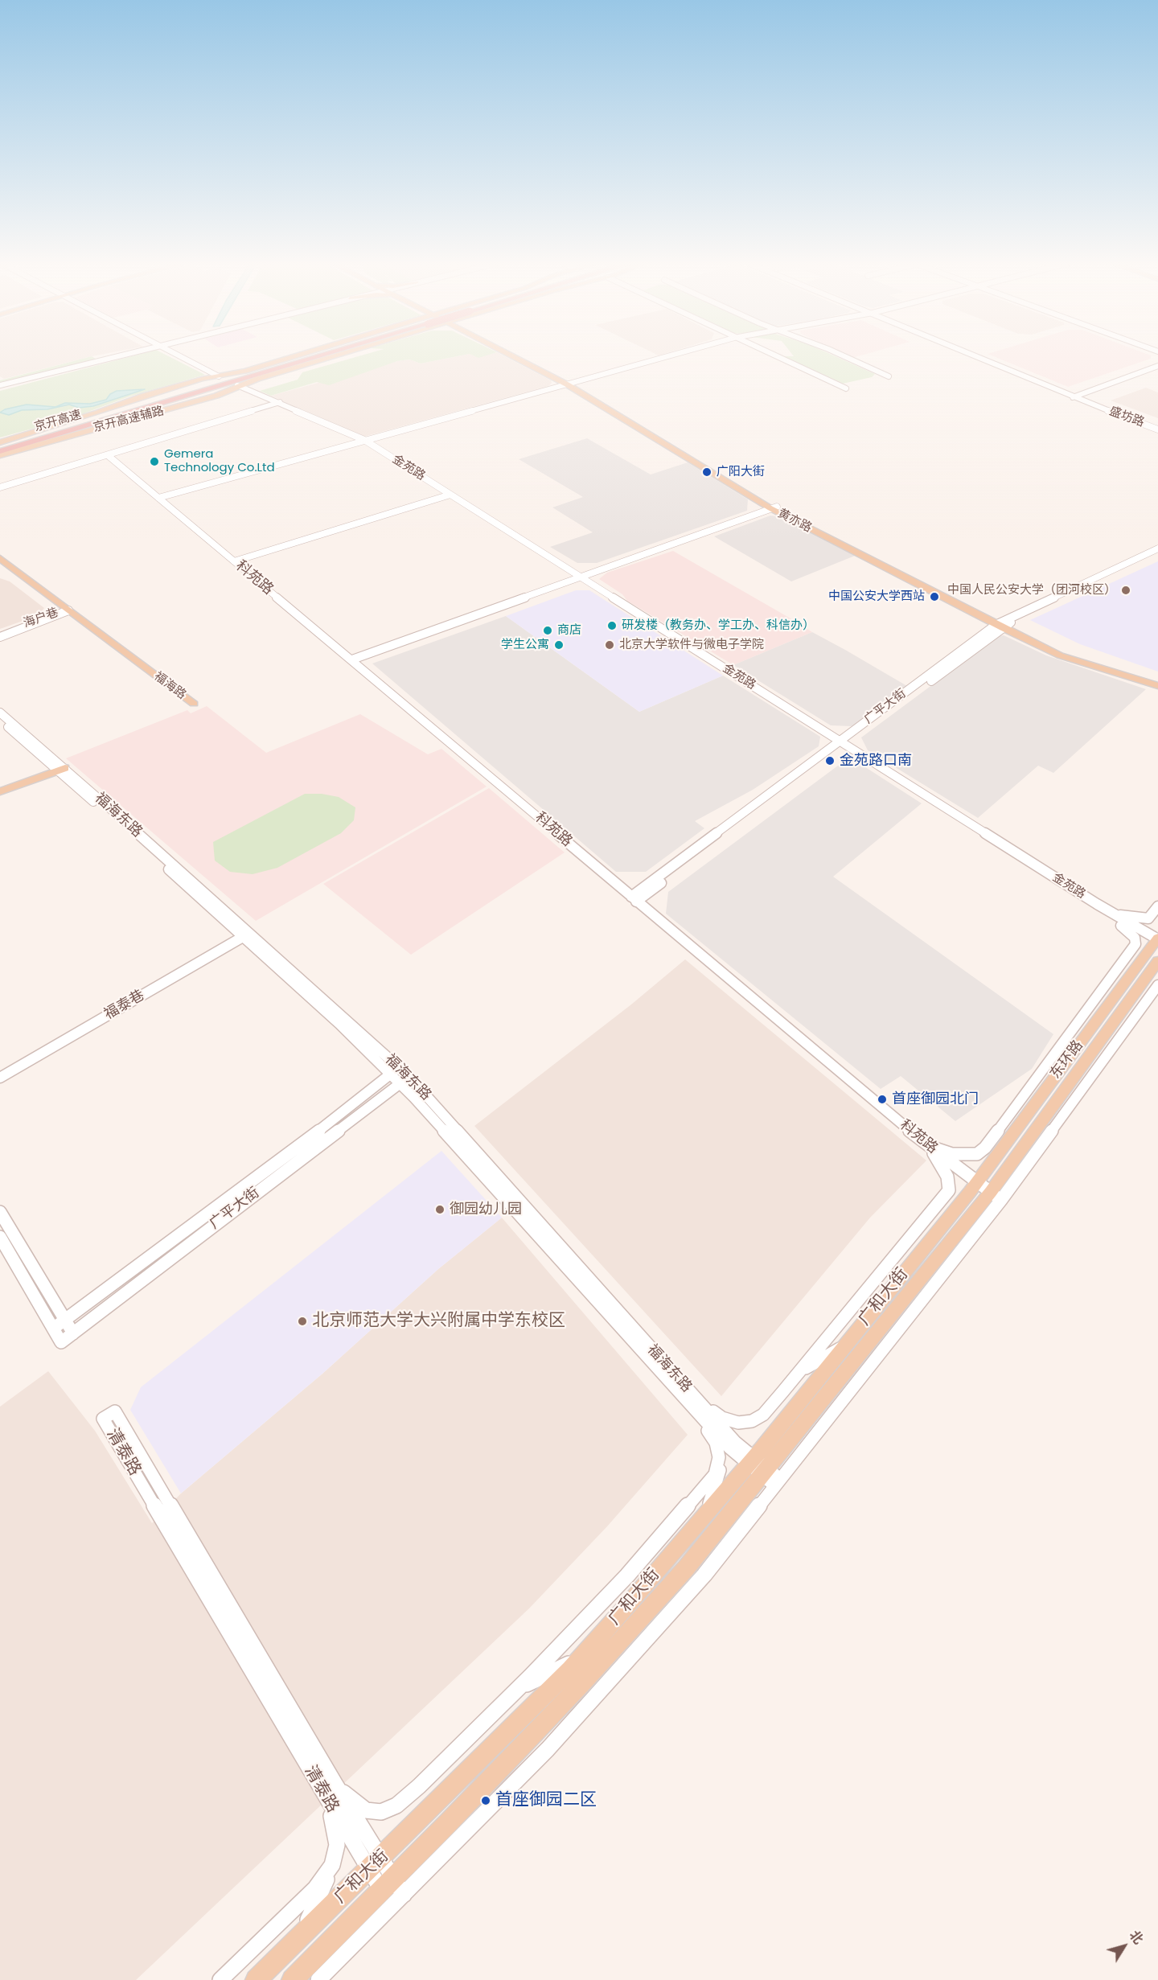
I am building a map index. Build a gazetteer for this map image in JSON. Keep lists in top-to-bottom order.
{
  "streets": {
    "highway": ["京开高速"],
    "main road": [
      "京开高速辅路",
      "黄亦路",
      "福海路",
      "东环路",
      "广和大街"
    ],
    "street": [
      "盛坊路",
      "金苑路",
      "科苑路",
      "海户巷",
      "广平大街",
      "福海东路",
      "福泰巷",
      "清泰路"
    ]
  },
  "crossings": [
    ["京开高速辅路", "金苑路"],
    ["金苑路", "广平大街"],
    ["金苑路", "东环路"],
    ["黄亦路", "广平大街"],
    ["科苑路", "广平大街"],
    ["科苑路", "东环路"],
    ["科苑路", "广和大街"],
    ["海户巷", "福海路"],
    ["广平大街", "福海东路"],
    ["福海东路", "福泰巷"],
    ["福海东路", "广和大街"],
    ["东环路", "广和大街"],
    ["广和大街", "清泰路"]
  ],
  "places": [
    "Gemera Technology Co.Ltd",
    "广阳大街",
    "中国人民公安大学（团河校区）",
    "中国公安大学西站",
    "研发楼（教务办、学工办、科信办）",
    "商店",
    "学生公寓",
    "北京大学软件与微电子学院",
    "金苑路口南",
    "首座御园北门",
    "御园幼儿园",
    "北京师范大学大兴附属中学东校区",
    "首座御园二区"
  ],
  "north": "top right"
}
